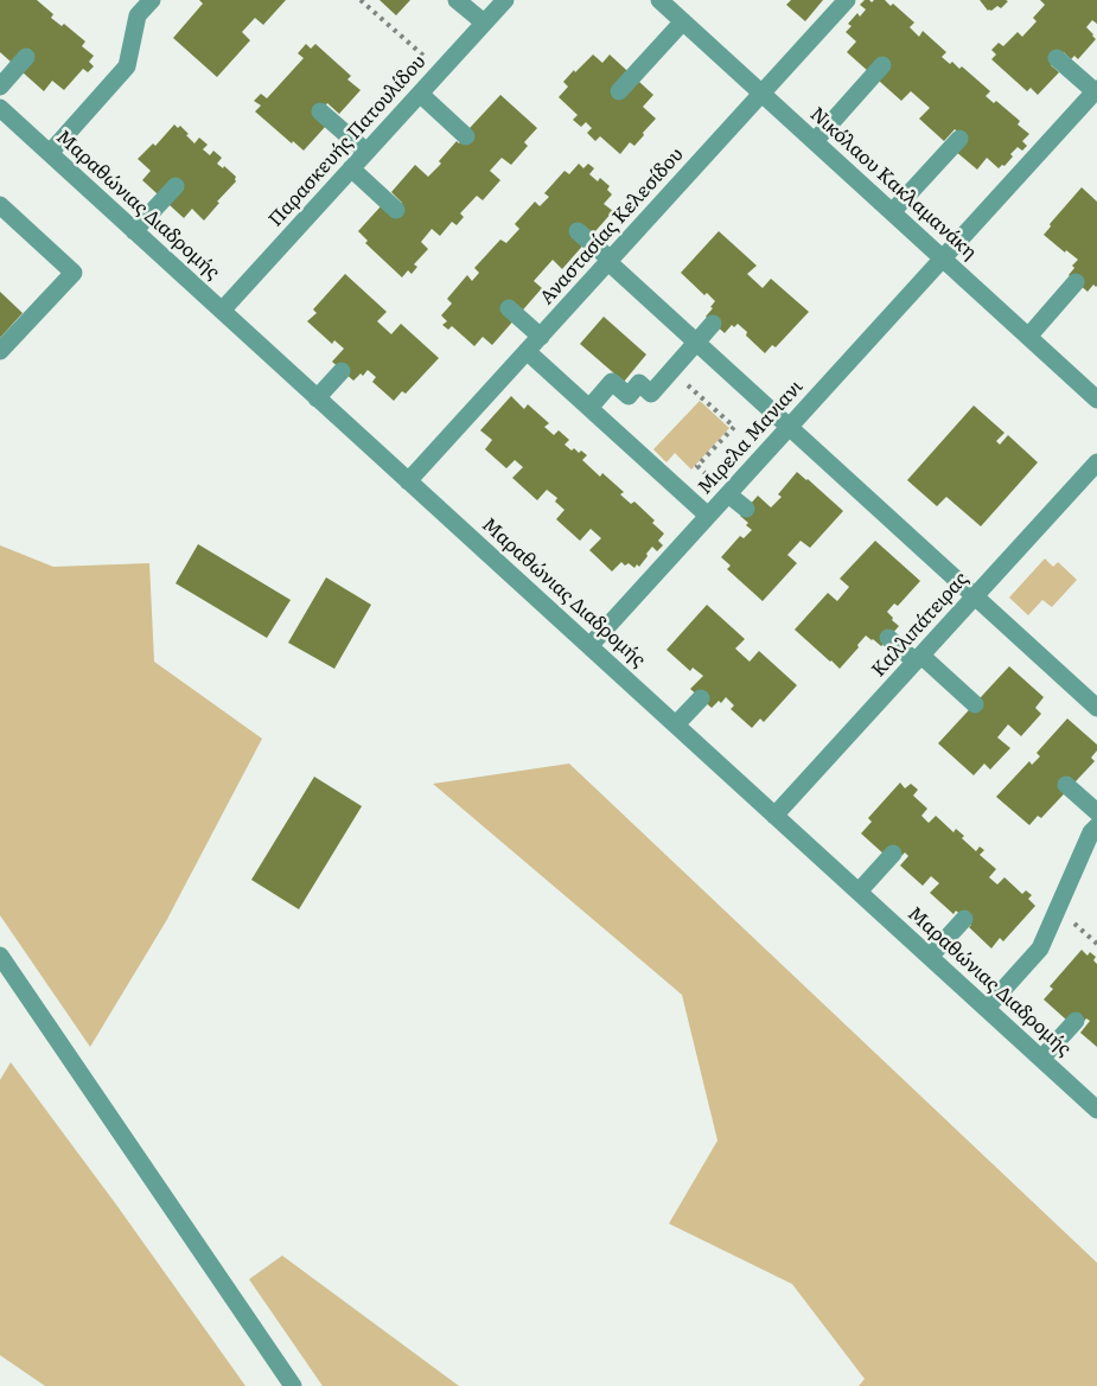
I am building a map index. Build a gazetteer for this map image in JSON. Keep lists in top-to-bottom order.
{
  "streets": {
    "street": [
      "Παρασκευής Πατουλίδου",
      "Νικόλαου Κακλαμανάκη",
      "Μαραθώνιας Διαδρομής",
      "Αναστασίας Κελεσίδου",
      "Μιρελα Μανιανι",
      "Καλλιπάτειρας"
    ]
  },
  "crossings": [
    ["Παρασκευής Πατουλίδου", "Μαραθώνιας Διαδρομής"],
    ["Νικόλαου Κακλαμανάκη", "Αναστασίας Κελεσίδου"],
    ["Νικόλαου Κακλαμανάκη", "Μιρελα Μανιανι"],
    ["Μαραθώνιας Διαδρομής", "Αναστασίας Κελεσίδου"],
    ["Μαραθώνιας Διαδρομής", "Μιρελα Μανιανι"],
    ["Μαραθώνιας Διαδρομής", "Καλλιπάτειρας"]
  ]
}
